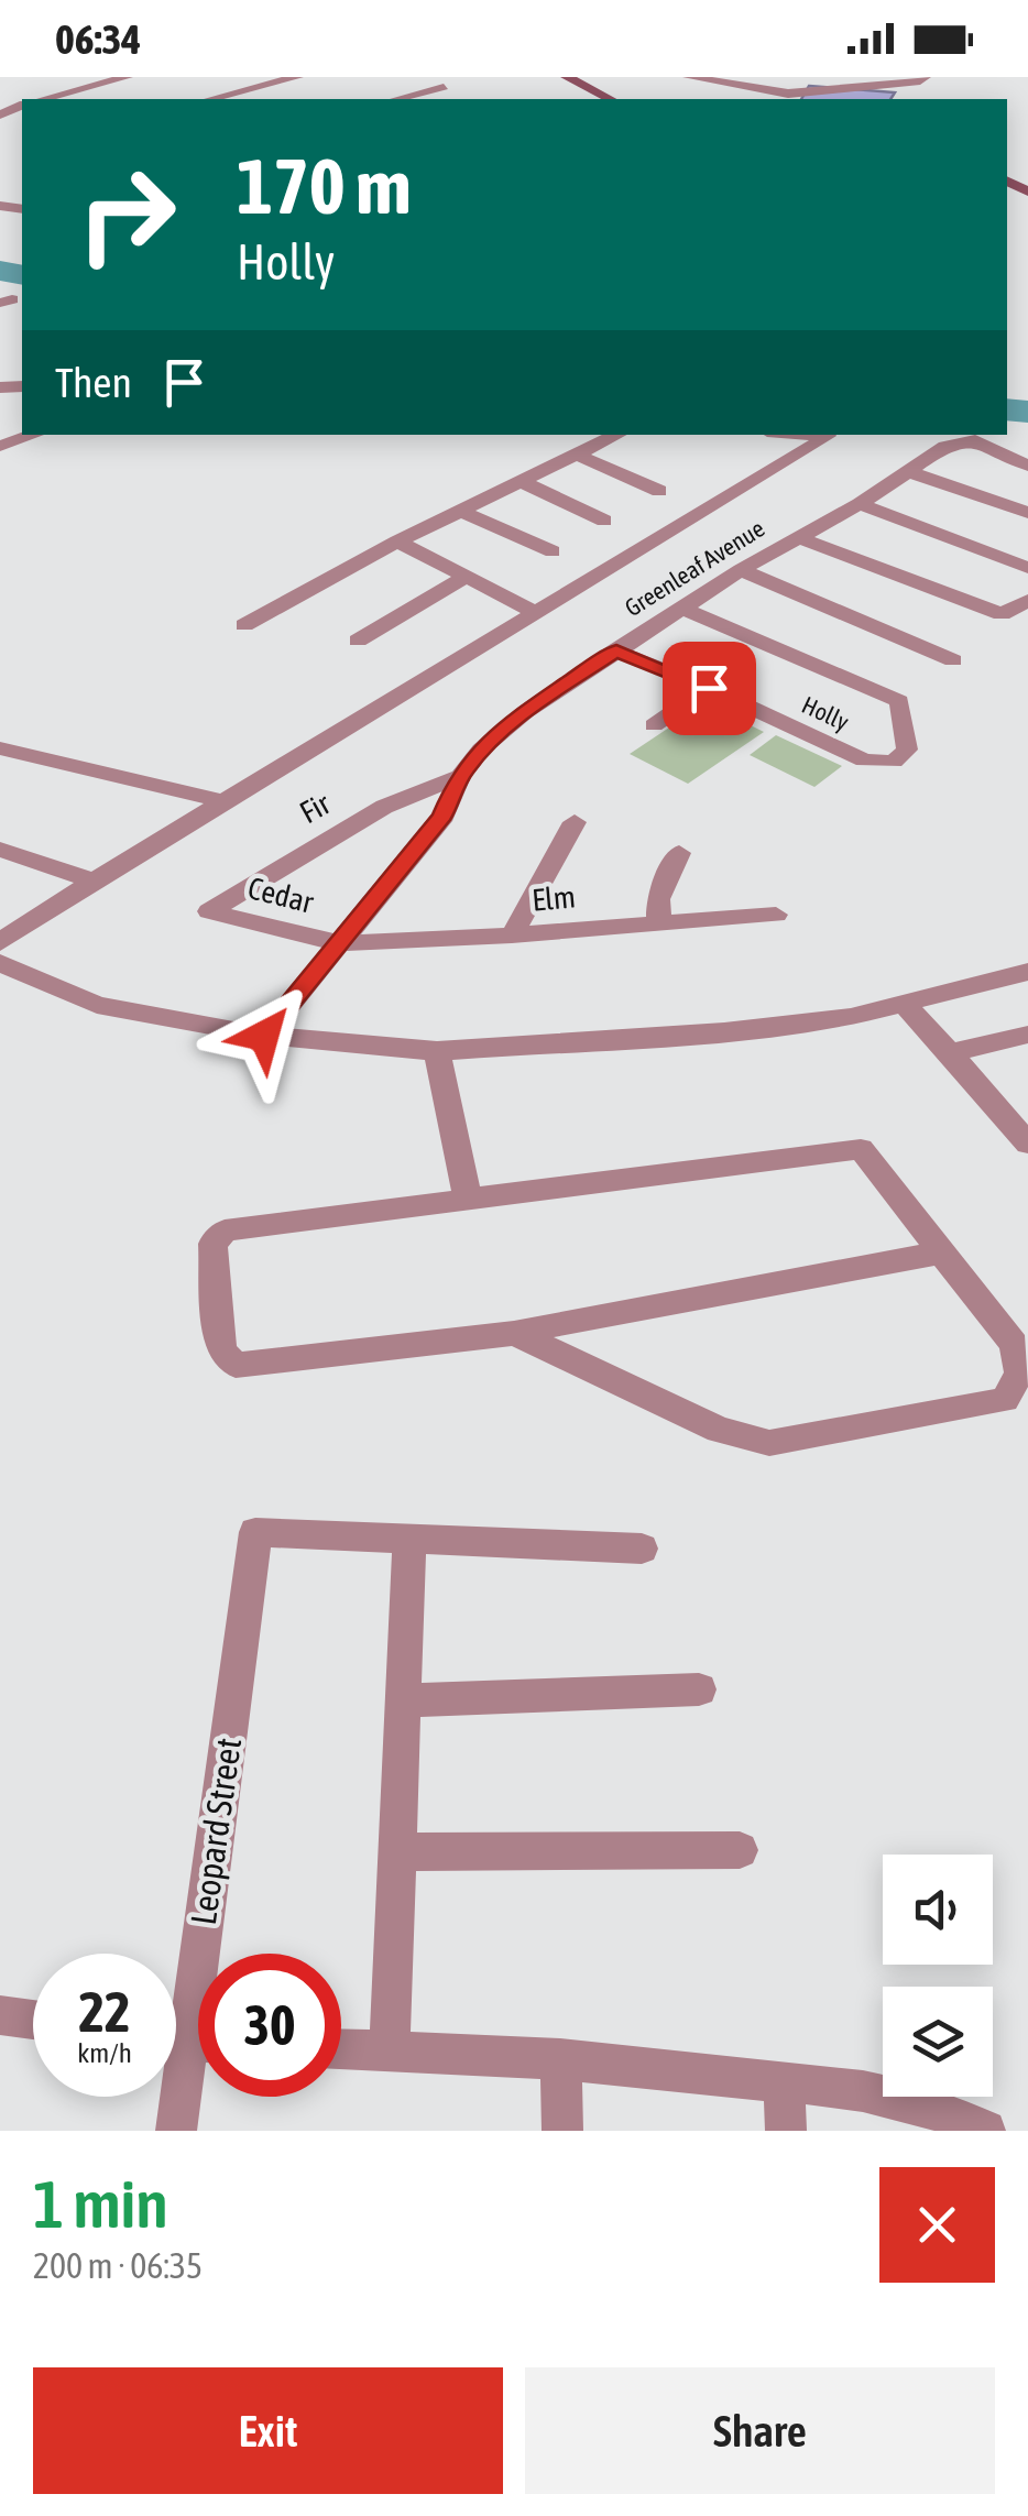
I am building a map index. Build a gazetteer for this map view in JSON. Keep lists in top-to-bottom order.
{
  "streets": {
    "street": [
      "Greenleaf Avenue",
      "Holly",
      "Fir",
      "Cedar",
      "Elm",
      "Leopard Street"
    ]
  },
  "crossings": [
    ["Greenleaf Avenue", "Holly"],
    ["Greenleaf Avenue", "Fir"],
    ["Greenleaf Avenue", "Cedar"],
    ["Greenleaf Avenue", "Elm"],
    ["Fir", "Cedar"],
    ["Cedar", "Elm"]
  ],
  "page": {
    "status": "06:34",
    "turn": ["170 m", "Holly"],
    "then": "Then",
    "speed": "22 km/h",
    "limit": "30",
    "heading": ["1 min", "200 m · 06:35"],
    "buttons": ["Exit", "Share"]
  }
}
